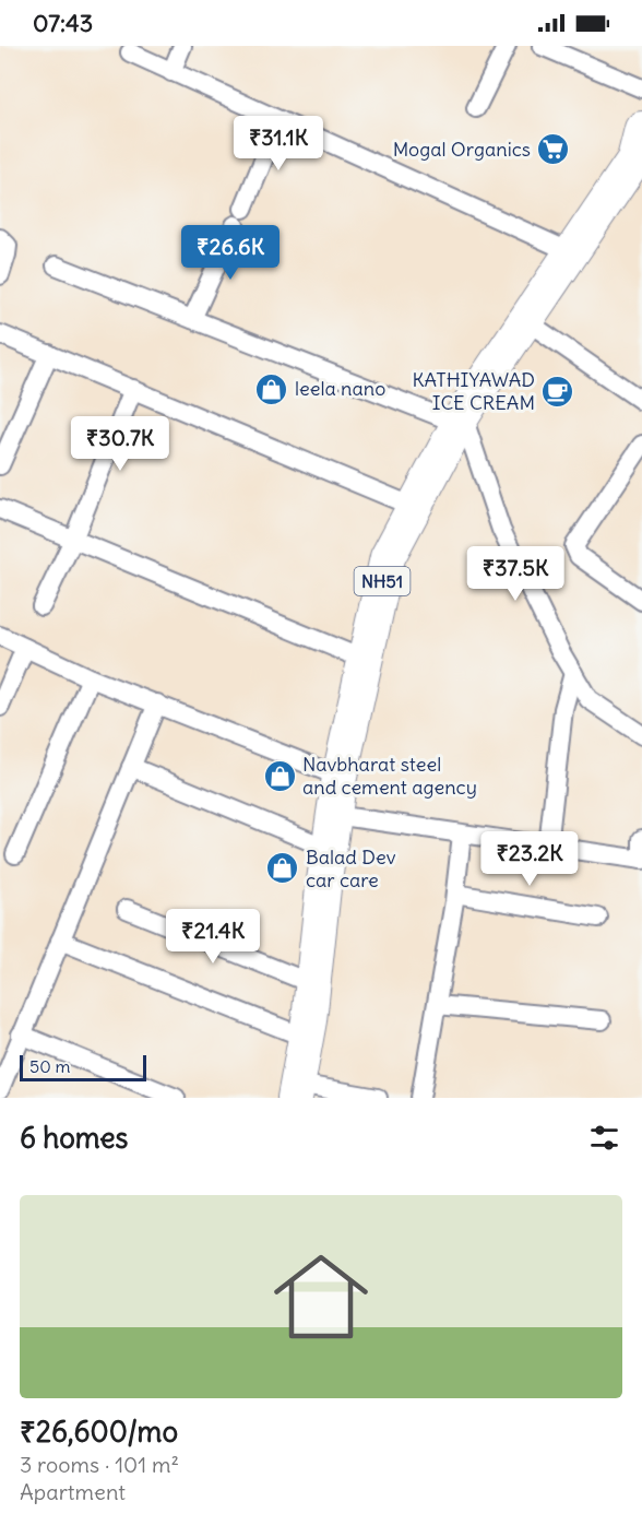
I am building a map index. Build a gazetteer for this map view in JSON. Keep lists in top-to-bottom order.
{
  "streets": {
    "highway": ["NH51"]
  },
  "places": {
    "supermarket": ["Mogal Organics"],
    "shop": ["leela nano", "Navbharat steel and cement agency", "Balad Dev car care"],
    "cafe": ["KATHIYAWAD ICE CREAM"]
  },
  "scale_bar": "50 m",
  "page": {
    "status": "07:43",
    "price": [
      "₹31.1K",
      "₹26.6K",
      "₹30.7K",
      "₹37.5K",
      "₹23.2K",
      "₹21.4K"
    ],
    "scale": "50 m",
    "heading": "6 homes",
    "list": [
      {
        "name": "₹26,600/mo",
        "note": "3 rooms · 101 m² · Apartment"
      }
    ]
  }
}
